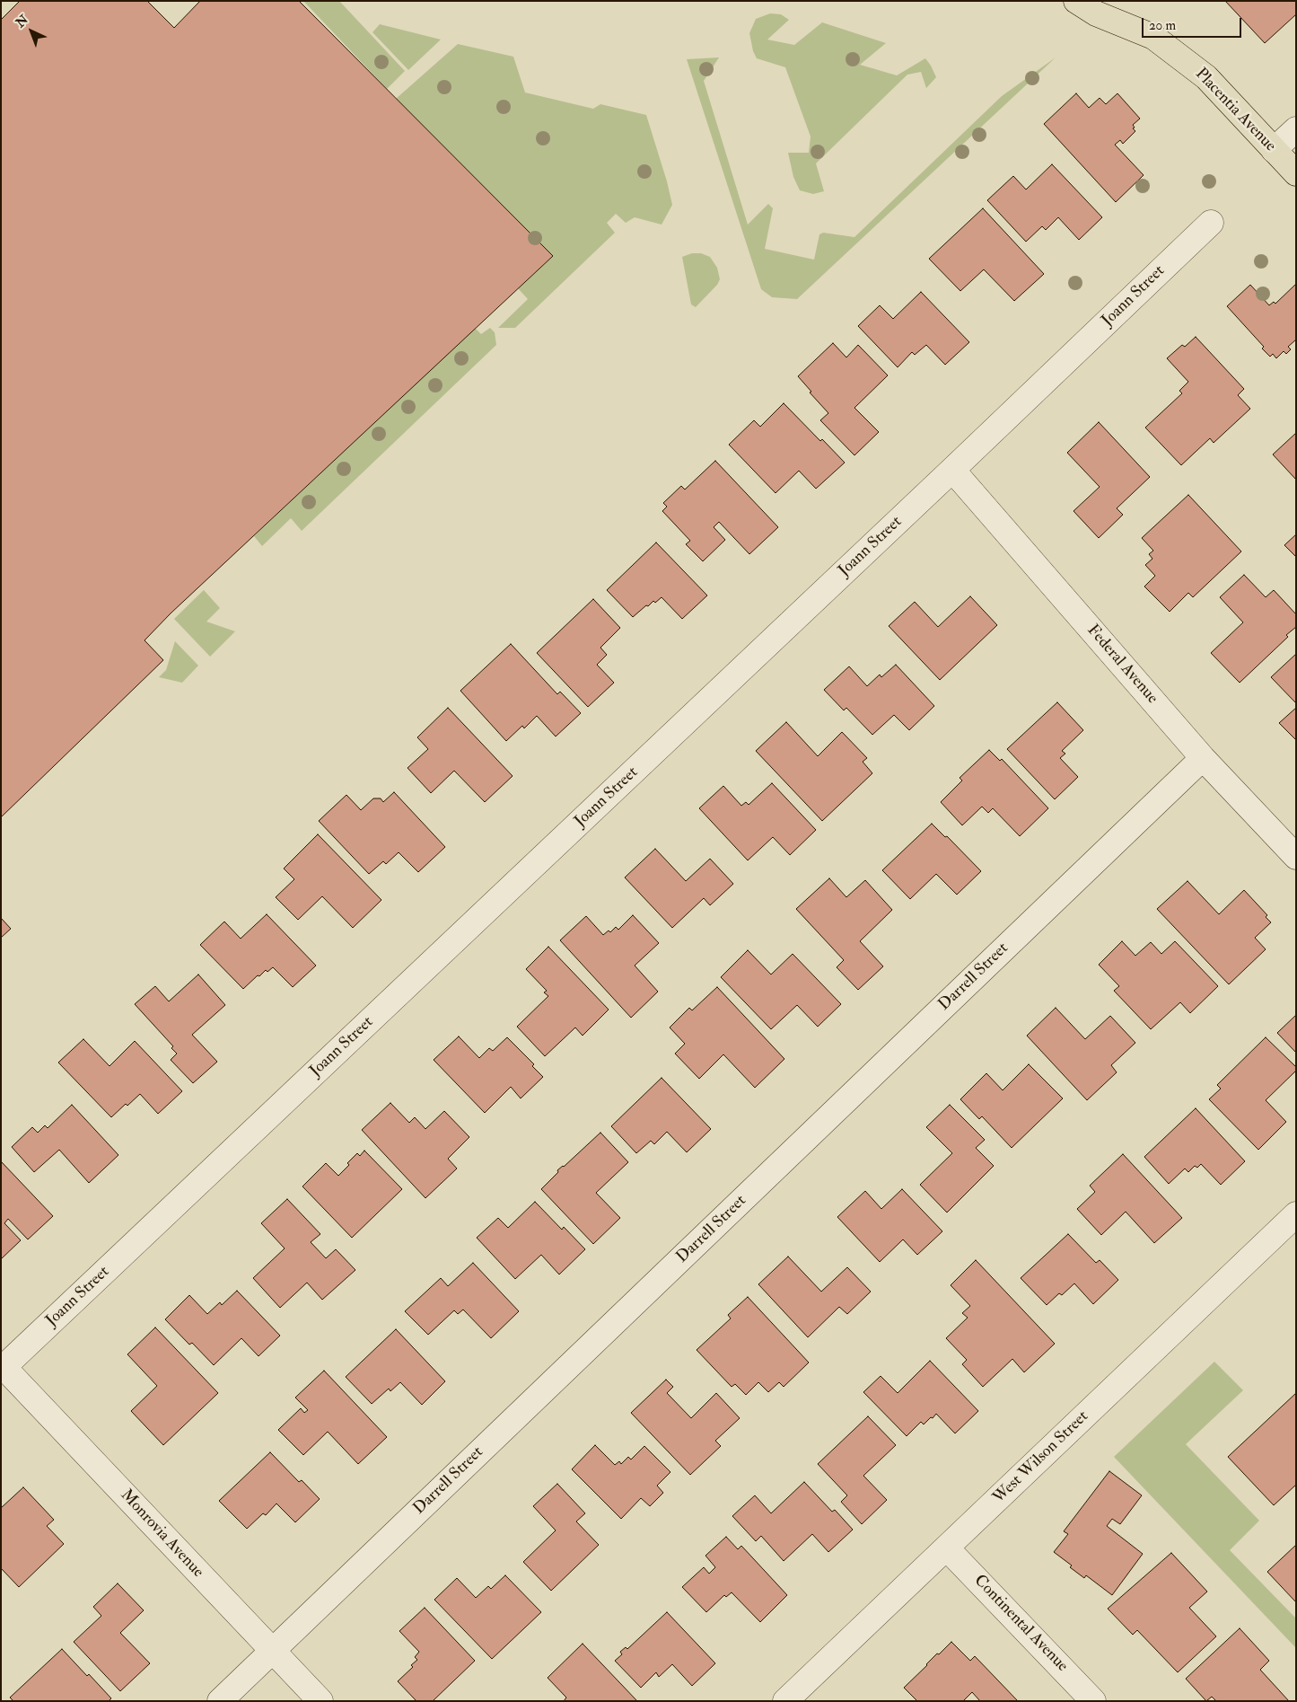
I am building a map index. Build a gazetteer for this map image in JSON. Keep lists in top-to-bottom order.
{
  "streets": {
    "main road": ["Placentia Avenue"],
    "street": [
      "Joann Street",
      "Federal Avenue",
      "Darrell Street",
      "West Wilson Street",
      "Monrovia Avenue",
      "Continental Avenue"
    ]
  },
  "crossings": [
    ["Joann Street", "Federal Avenue"],
    ["Joann Street", "Monrovia Avenue"],
    ["Federal Avenue", "Darrell Street"],
    ["Darrell Street", "Monrovia Avenue"],
    ["West Wilson Street", "Continental Avenue"]
  ],
  "scale_bar": "20 m",
  "north": "top left"
}
